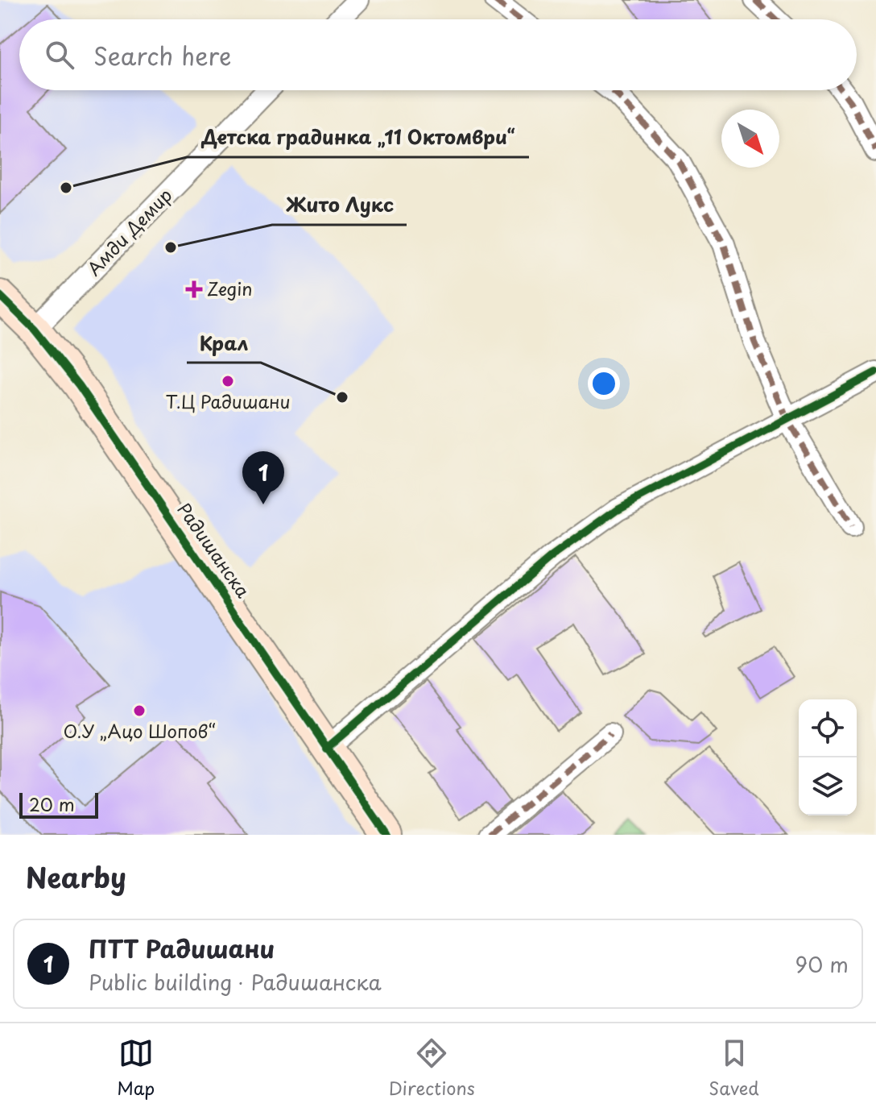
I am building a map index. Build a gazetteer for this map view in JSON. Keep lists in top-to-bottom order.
{
  "streets": {
    "street": ["Амди Демир", "Радишанска"]
  },
  "crossings": [
    ["Амди Демир", "Радишанска"]
  ],
  "places": {
    "other": [
      "Детска градинка „11 Октомври“",
      "Жито Лукс",
      "Т.Ц Радишани",
      "Крал",
      "О.У „Ацо Шопов“"
    ],
    "health": ["Zegin"]
  },
  "scale_bar": "20 m",
  "north": "bottom right",
  "page": {
    "search": "Search here",
    "pins": "1",
    "scale": "20 m",
    "heading": "Nearby",
    "list": [
      {
        "mark": "1",
        "name": "ПТТ Радишани",
        "note": "Public building · Радишанска",
        "value": "90 m"
      }
    ],
    "nav": ["Map", "Directions", "Saved"]
  }
}
